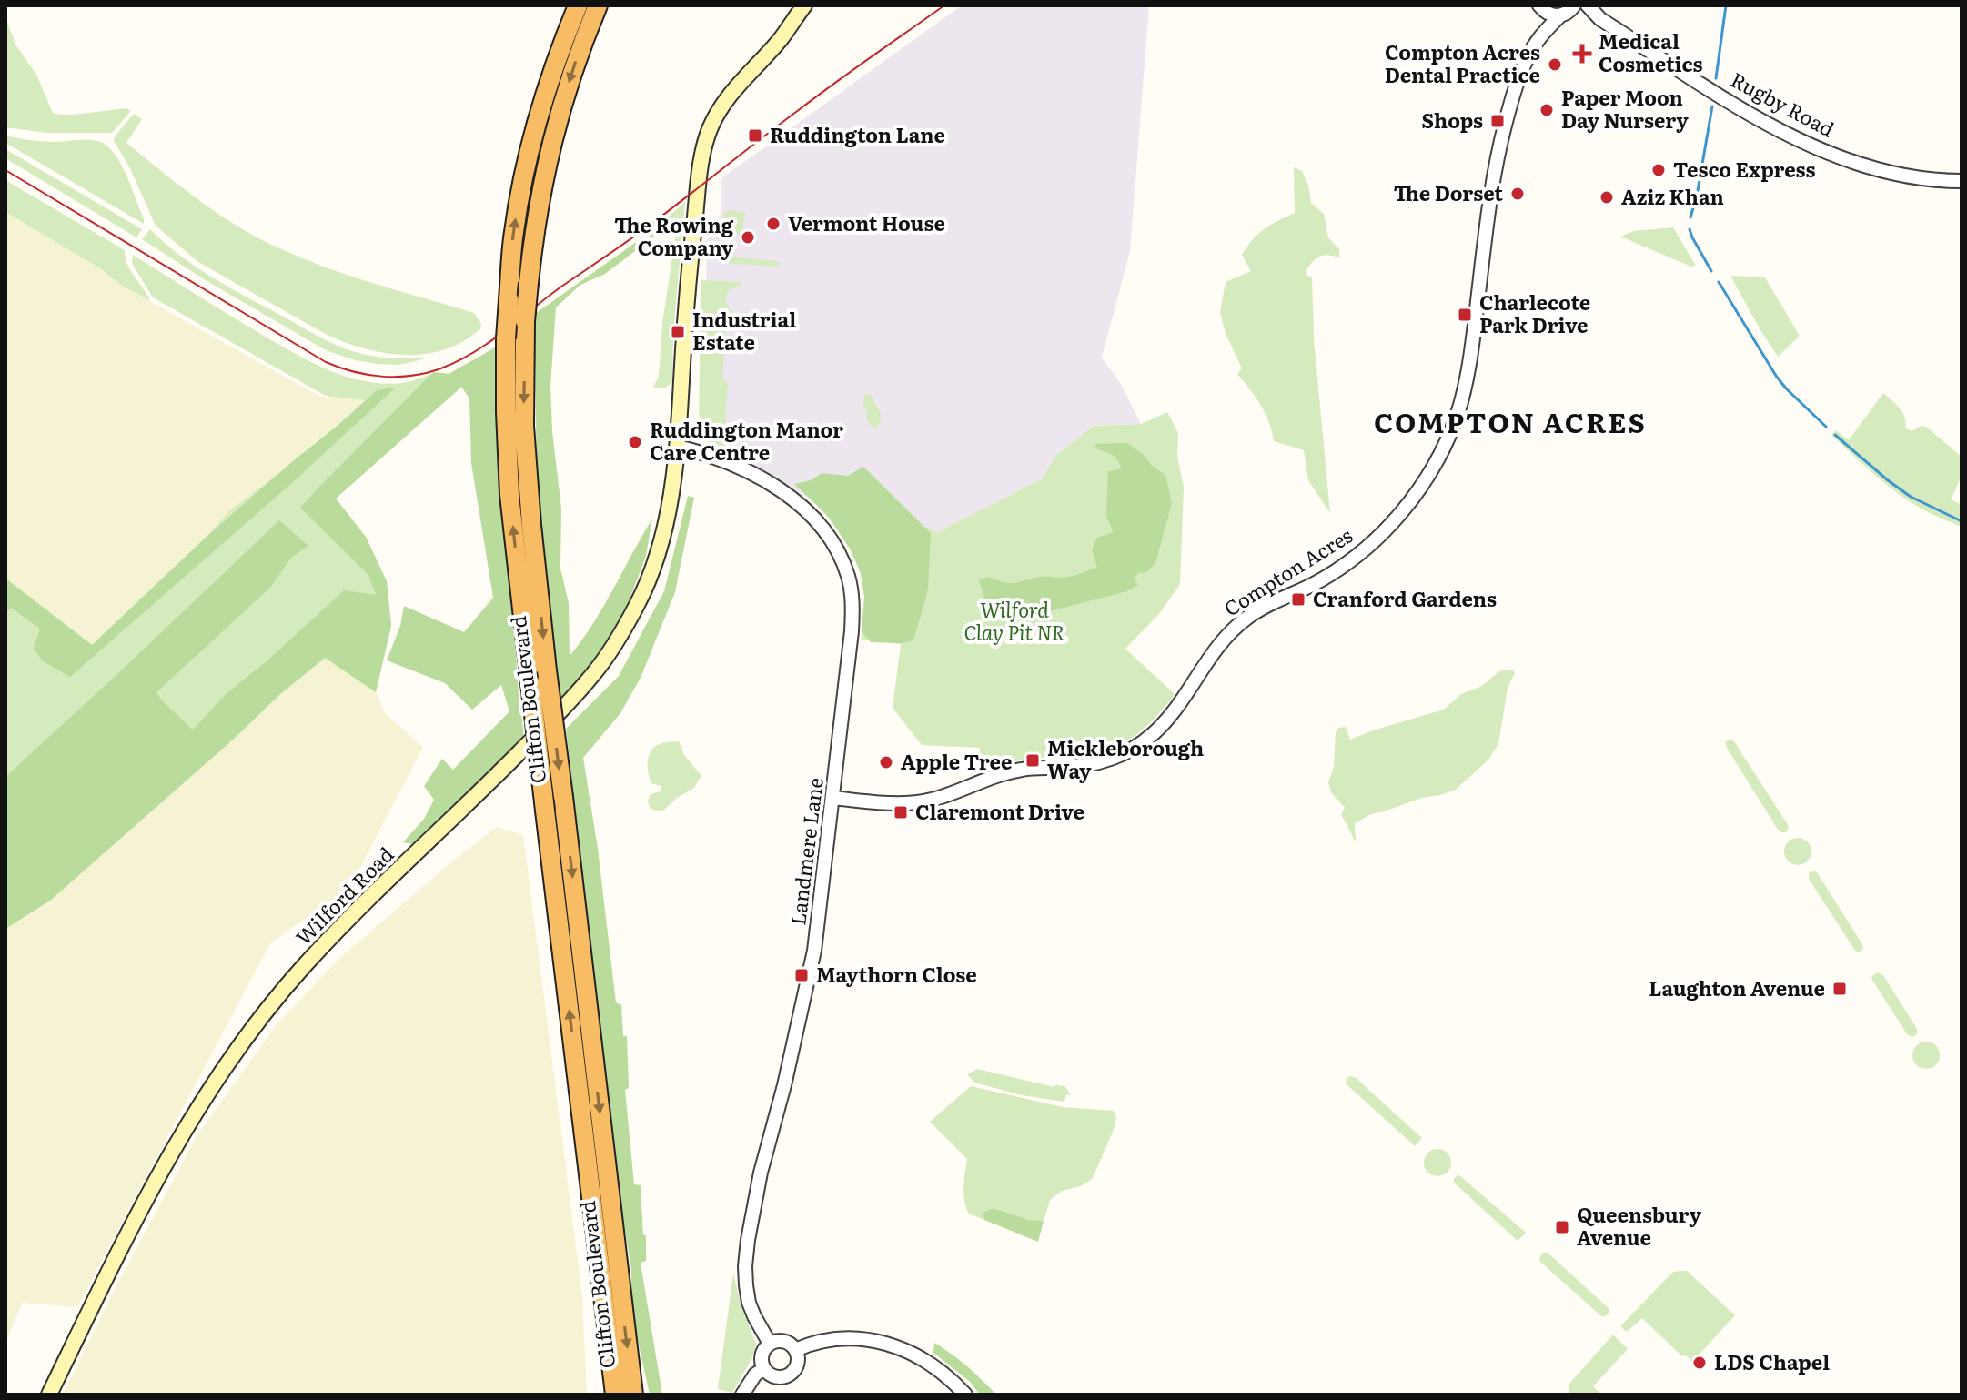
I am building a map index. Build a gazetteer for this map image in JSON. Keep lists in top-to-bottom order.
{
  "streets": {
    "highway": ["Clifton Boulevard"],
    "main road": ["Wilford Road"],
    "street": ["Rugby Road", "Compton Acres", "Landmere Lane"]
  },
  "crossings": [
    ["Rugby Road", "Compton Acres"],
    ["Compton Acres", "Landmere Lane"],
    ["Landmere Lane", "Wilford Road"]
  ],
  "districts": ["COMPTON ACRES"],
  "parks": ["Wilford Clay Pit NR"],
  "places": {
    "health": ["Medical Cosmetics"],
    "other": [
      "Compton Acres Dental Practice",
      "Paper Moon Day Nursery",
      "Tesco Express",
      "The Dorset",
      "Aziz Khan",
      "Vermont House",
      "The Rowing Company",
      "Ruddington Manor Care Centre",
      "Apple Tree",
      "LDS Chapel"
    ],
    "transit": [
      "Shops",
      "Ruddington Lane",
      "Charlecote Park Drive",
      "Industrial Estate",
      "Cranford Gardens",
      "Mickleborough Way",
      "Claremont Drive",
      "Maythorn Close",
      "Laughton Avenue",
      "Queensbury Avenue"
    ]
  }
}
